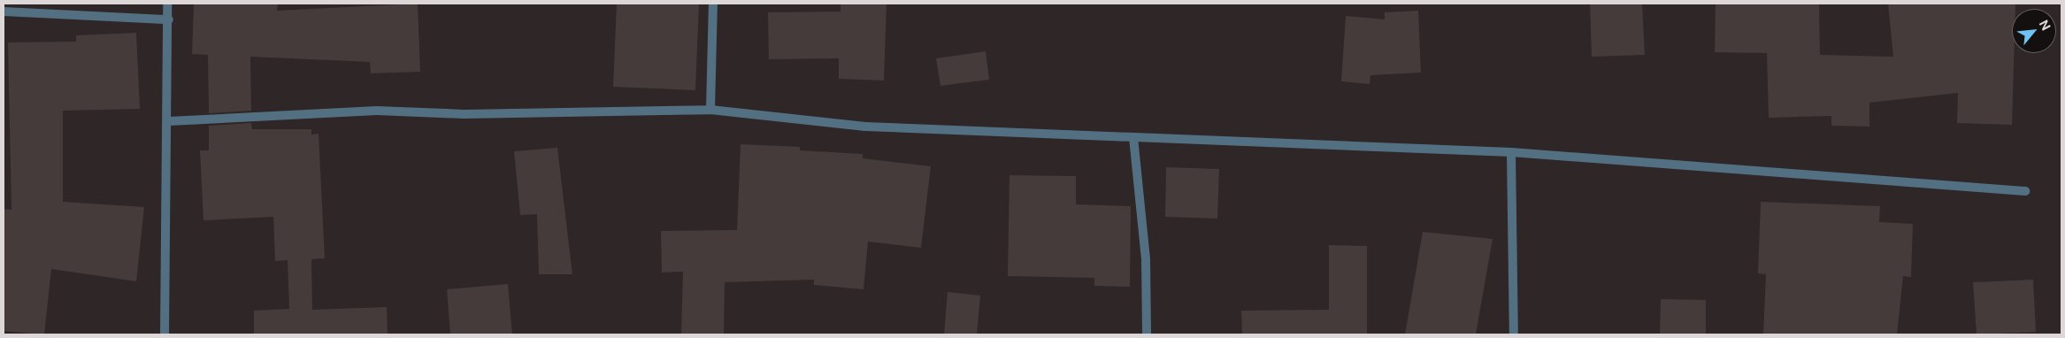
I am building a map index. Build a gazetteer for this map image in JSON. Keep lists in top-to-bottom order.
{
  "north": "top right"
}
